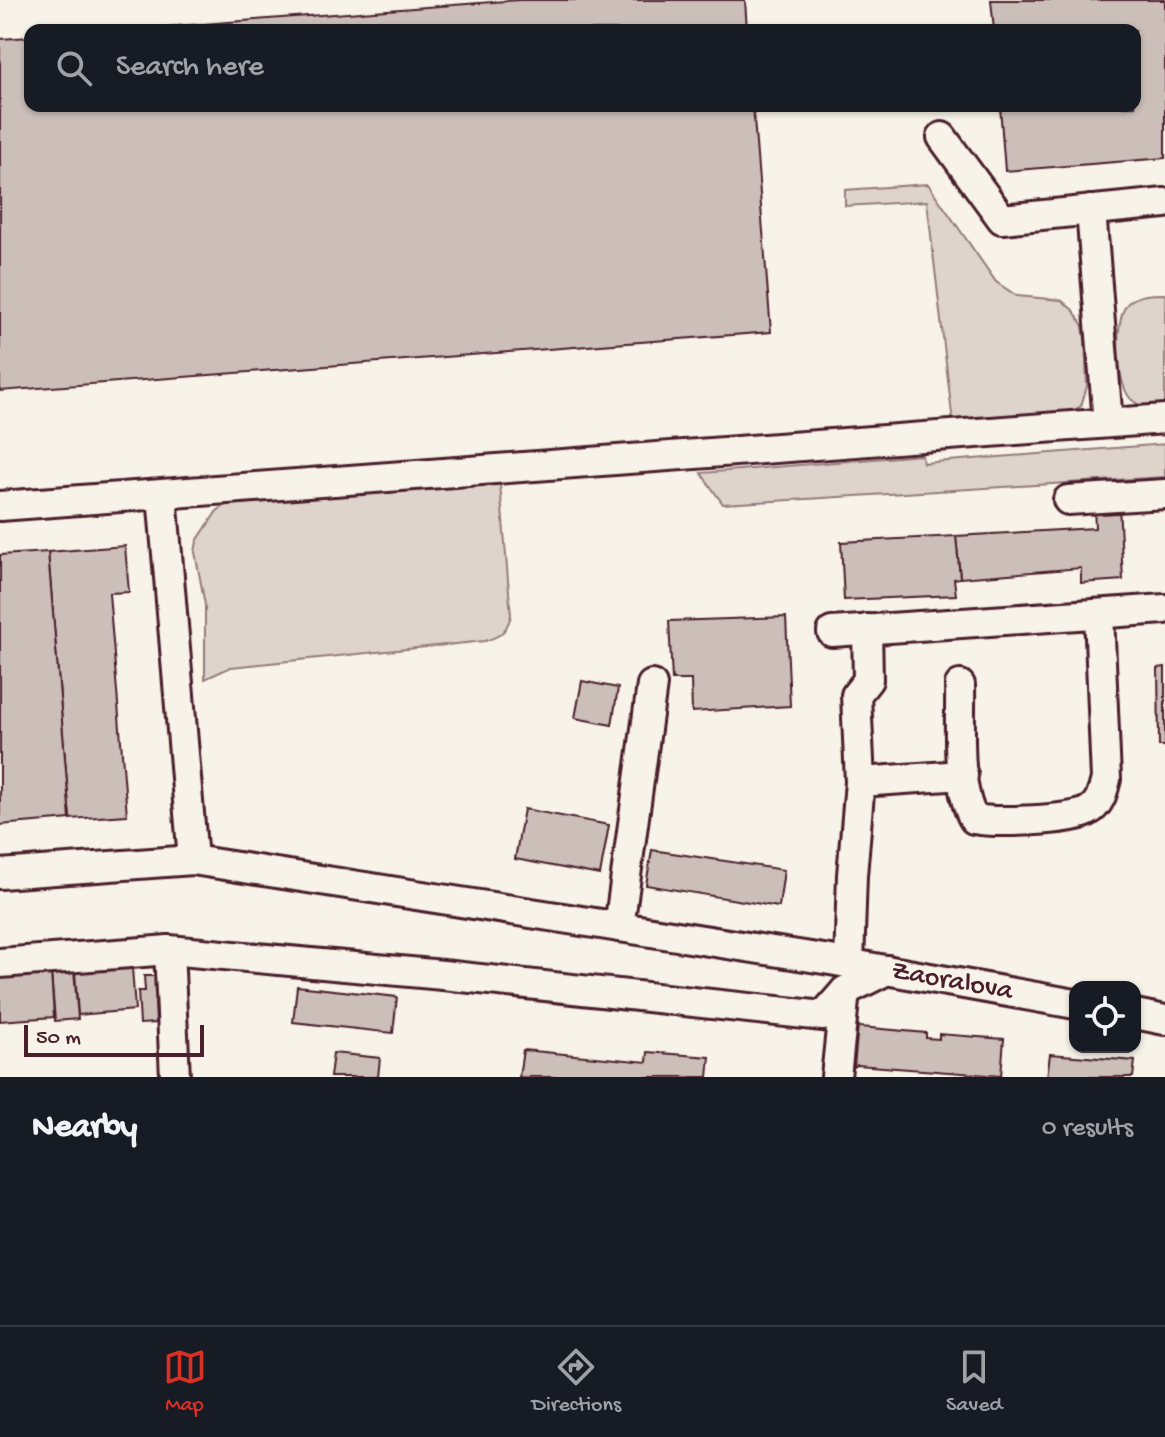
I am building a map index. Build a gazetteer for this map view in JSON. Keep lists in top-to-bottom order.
{
  "streets": {
    "street": ["Zaoralova"]
  },
  "scale_bar": "50 m",
  "page": {
    "search": "Search here",
    "scale": "50 m",
    "heading": ["Nearby", "0 results"],
    "nav": ["Map", "Directions", "Saved"]
  }
}
